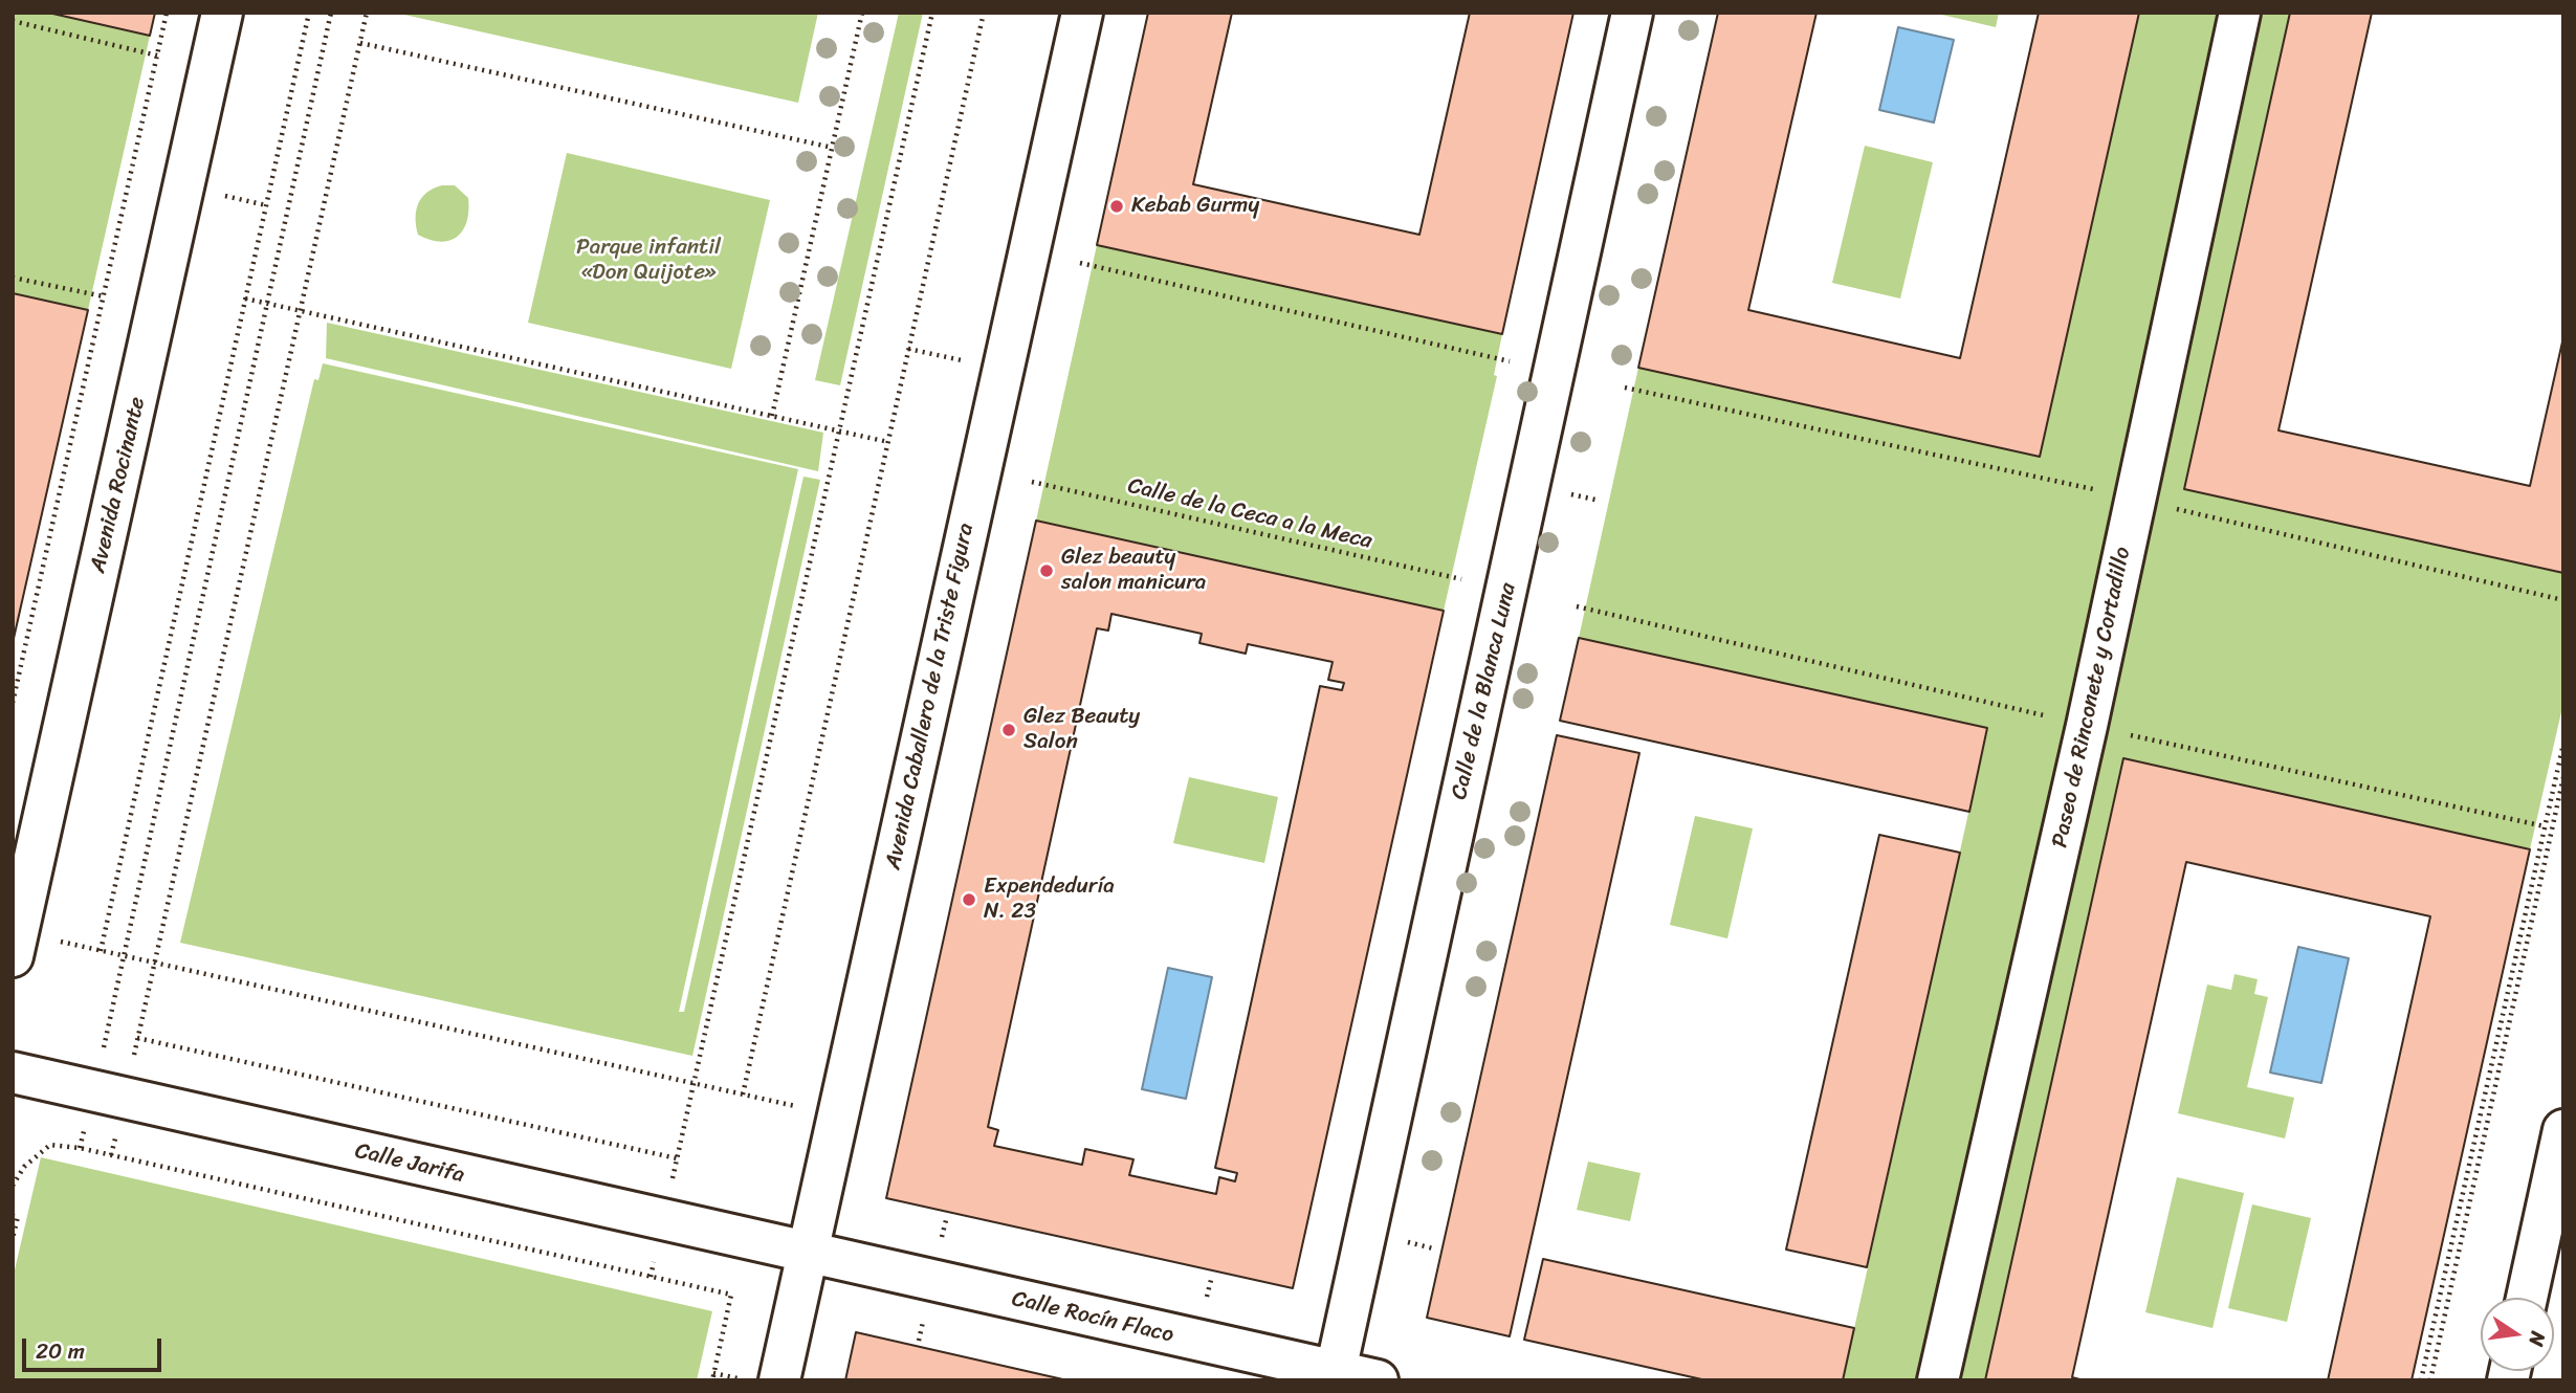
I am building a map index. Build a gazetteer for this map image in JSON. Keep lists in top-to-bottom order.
{
  "streets": {
    "street": [
      "Avenida Rocinante",
      "Calle de la Blanca Luna",
      "Avenida Caballero de la Triste Figura",
      "Paseo de Rinconete y Cortadillo",
      "Calle Jarifa",
      "Calle Rocín Flaco"
    ],
    "path": ["Calle de la Ceca a la Meca"]
  },
  "crossings": [
    ["Calle de la Blanca Luna", "Calle Rocín Flaco"],
    ["Avenida Caballero de la Triste Figura", "Calle Jarifa"],
    ["Avenida Caballero de la Triste Figura", "Calle Rocín Flaco"],
    ["Calle Jarifa", "Calle Rocín Flaco"]
  ],
  "parks": ["Parque infantil «Don Quijote»"],
  "places": [
    "Kebab Gurmy",
    "Glez beauty salon manicura",
    "Glez Beauty Salon",
    "Expendeduría N. 23"
  ],
  "scale_bar": "20 m",
  "north": "right"
}
